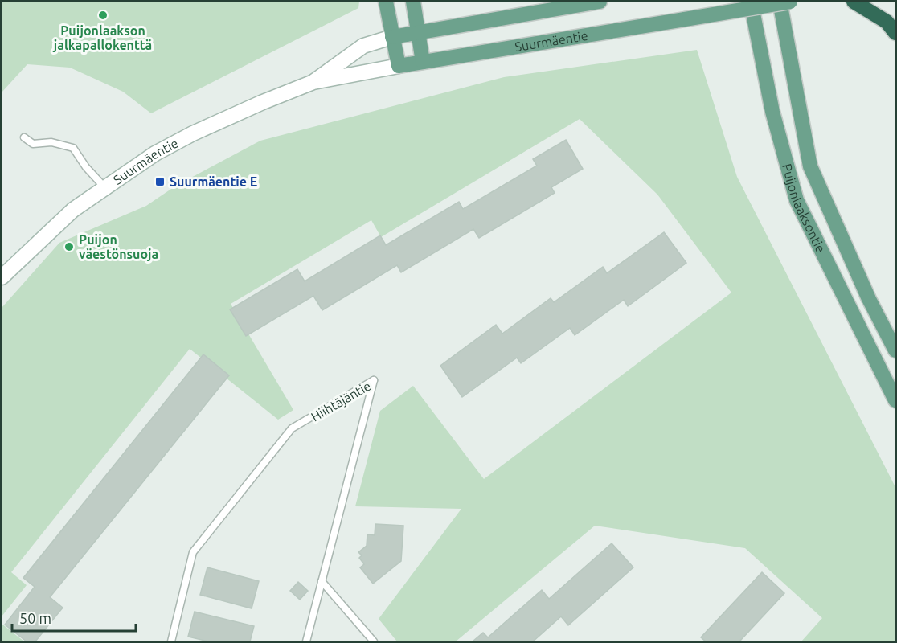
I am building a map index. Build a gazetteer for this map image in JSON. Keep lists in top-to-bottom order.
{
  "streets": {
    "main road": ["Suurmäentie", "Puijonlaaksontie"],
    "lane": ["Hiihtäjäntie"]
  },
  "places": {
    "other": ["Puijonlaakson jalkapallokenttä", "Puijon väestönsuoja"],
    "transit": ["Suurmäentie E"]
  },
  "scale_bar": "50 m"
}
